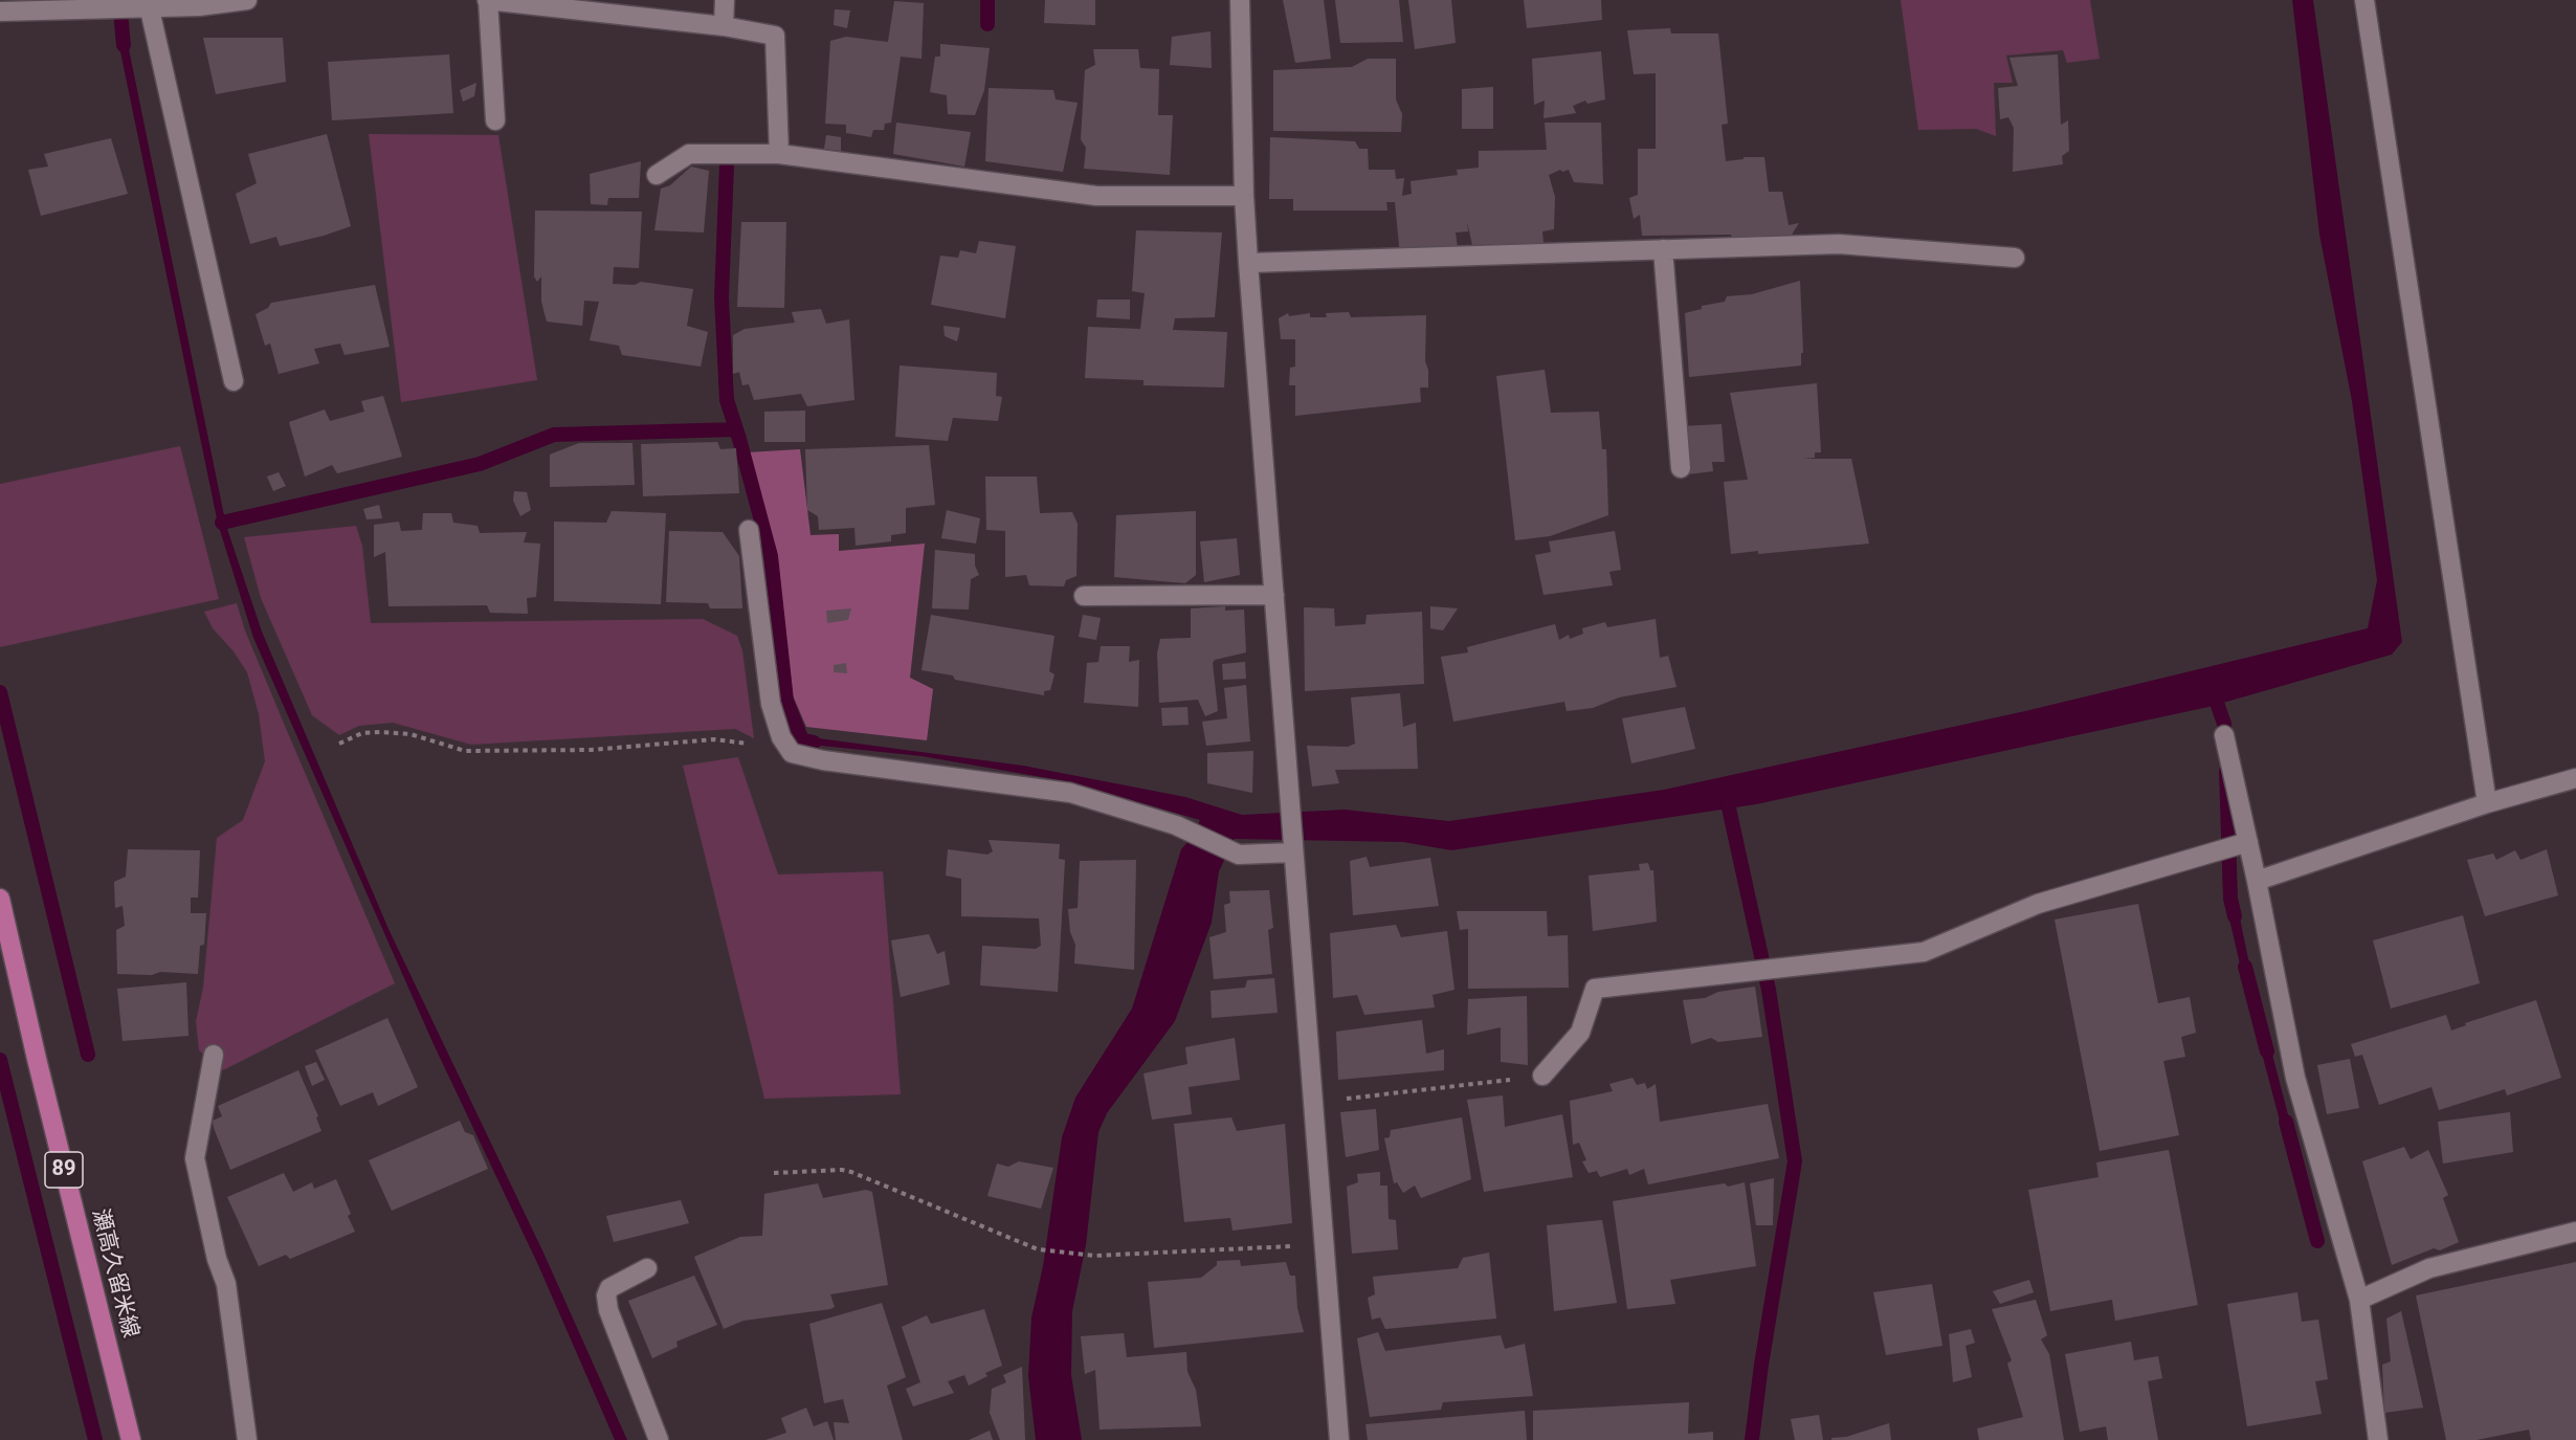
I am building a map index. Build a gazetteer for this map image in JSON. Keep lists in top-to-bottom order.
{
  "streets": {
    "main road": ["89", "瀬高久留米線"]
  }
}
